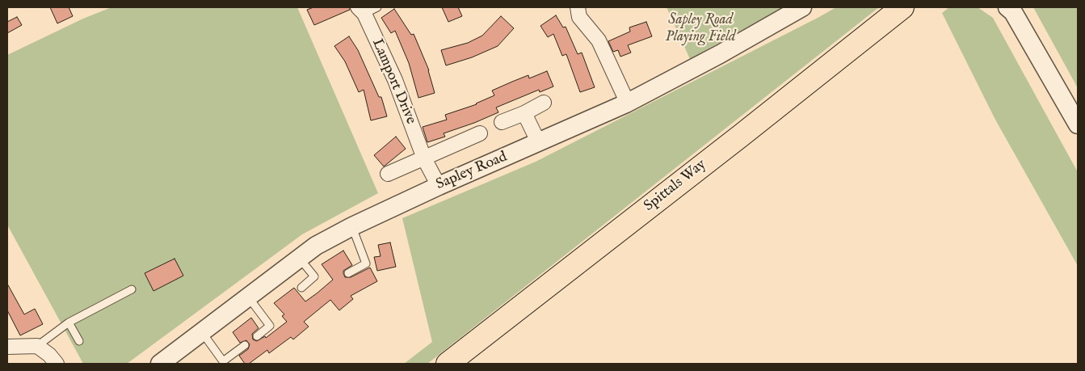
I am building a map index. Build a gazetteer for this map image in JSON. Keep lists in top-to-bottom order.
{
  "streets": {
    "highway": ["Spittals Way"],
    "street": ["Lamport Drive", "Sapley Road"]
  },
  "crossings": [
    ["Lamport Drive", "Sapley Road"]
  ],
  "parks": ["Sapley Road Playing Field"]
}
